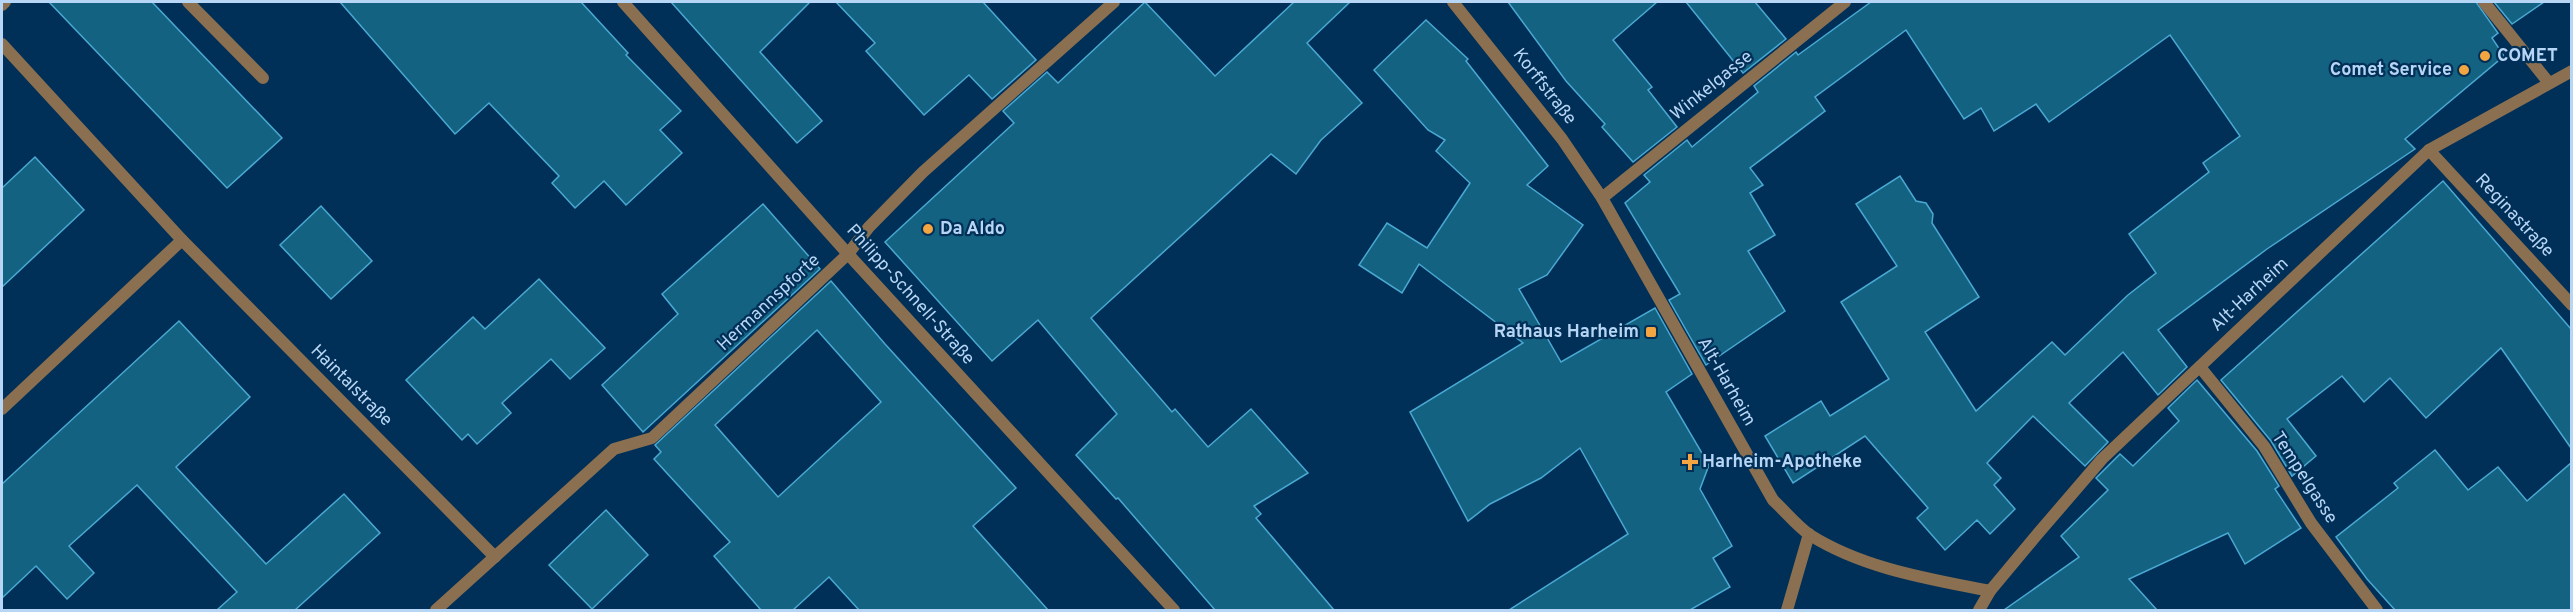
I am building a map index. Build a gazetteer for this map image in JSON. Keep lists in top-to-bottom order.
{
  "streets": {
    "street": [
      "Winkelgasse",
      "Korffstraße",
      "Reginastraße",
      "Philipp-Schnell-Straße",
      "Alt-Harheim",
      "Hermannspforte",
      "Haintalstraße",
      "Tempelgasse"
    ]
  },
  "crossings": [
    ["Winkelgasse", "Korffstraße"],
    ["Winkelgasse", "Alt-Harheim"],
    ["Korffstraße", "Alt-Harheim"],
    ["Reginastraße", "Alt-Harheim"],
    ["Philipp-Schnell-Straße", "Hermannspforte"],
    ["Alt-Harheim", "Tempelgasse"],
    ["Hermannspforte", "Haintalstraße"]
  ],
  "places": {
    "other": ["COMET", "Comet Service", "Da Aldo"],
    "transit": ["Rathaus Harheim"],
    "health": ["Harheim-Apotheke"]
  }
}
